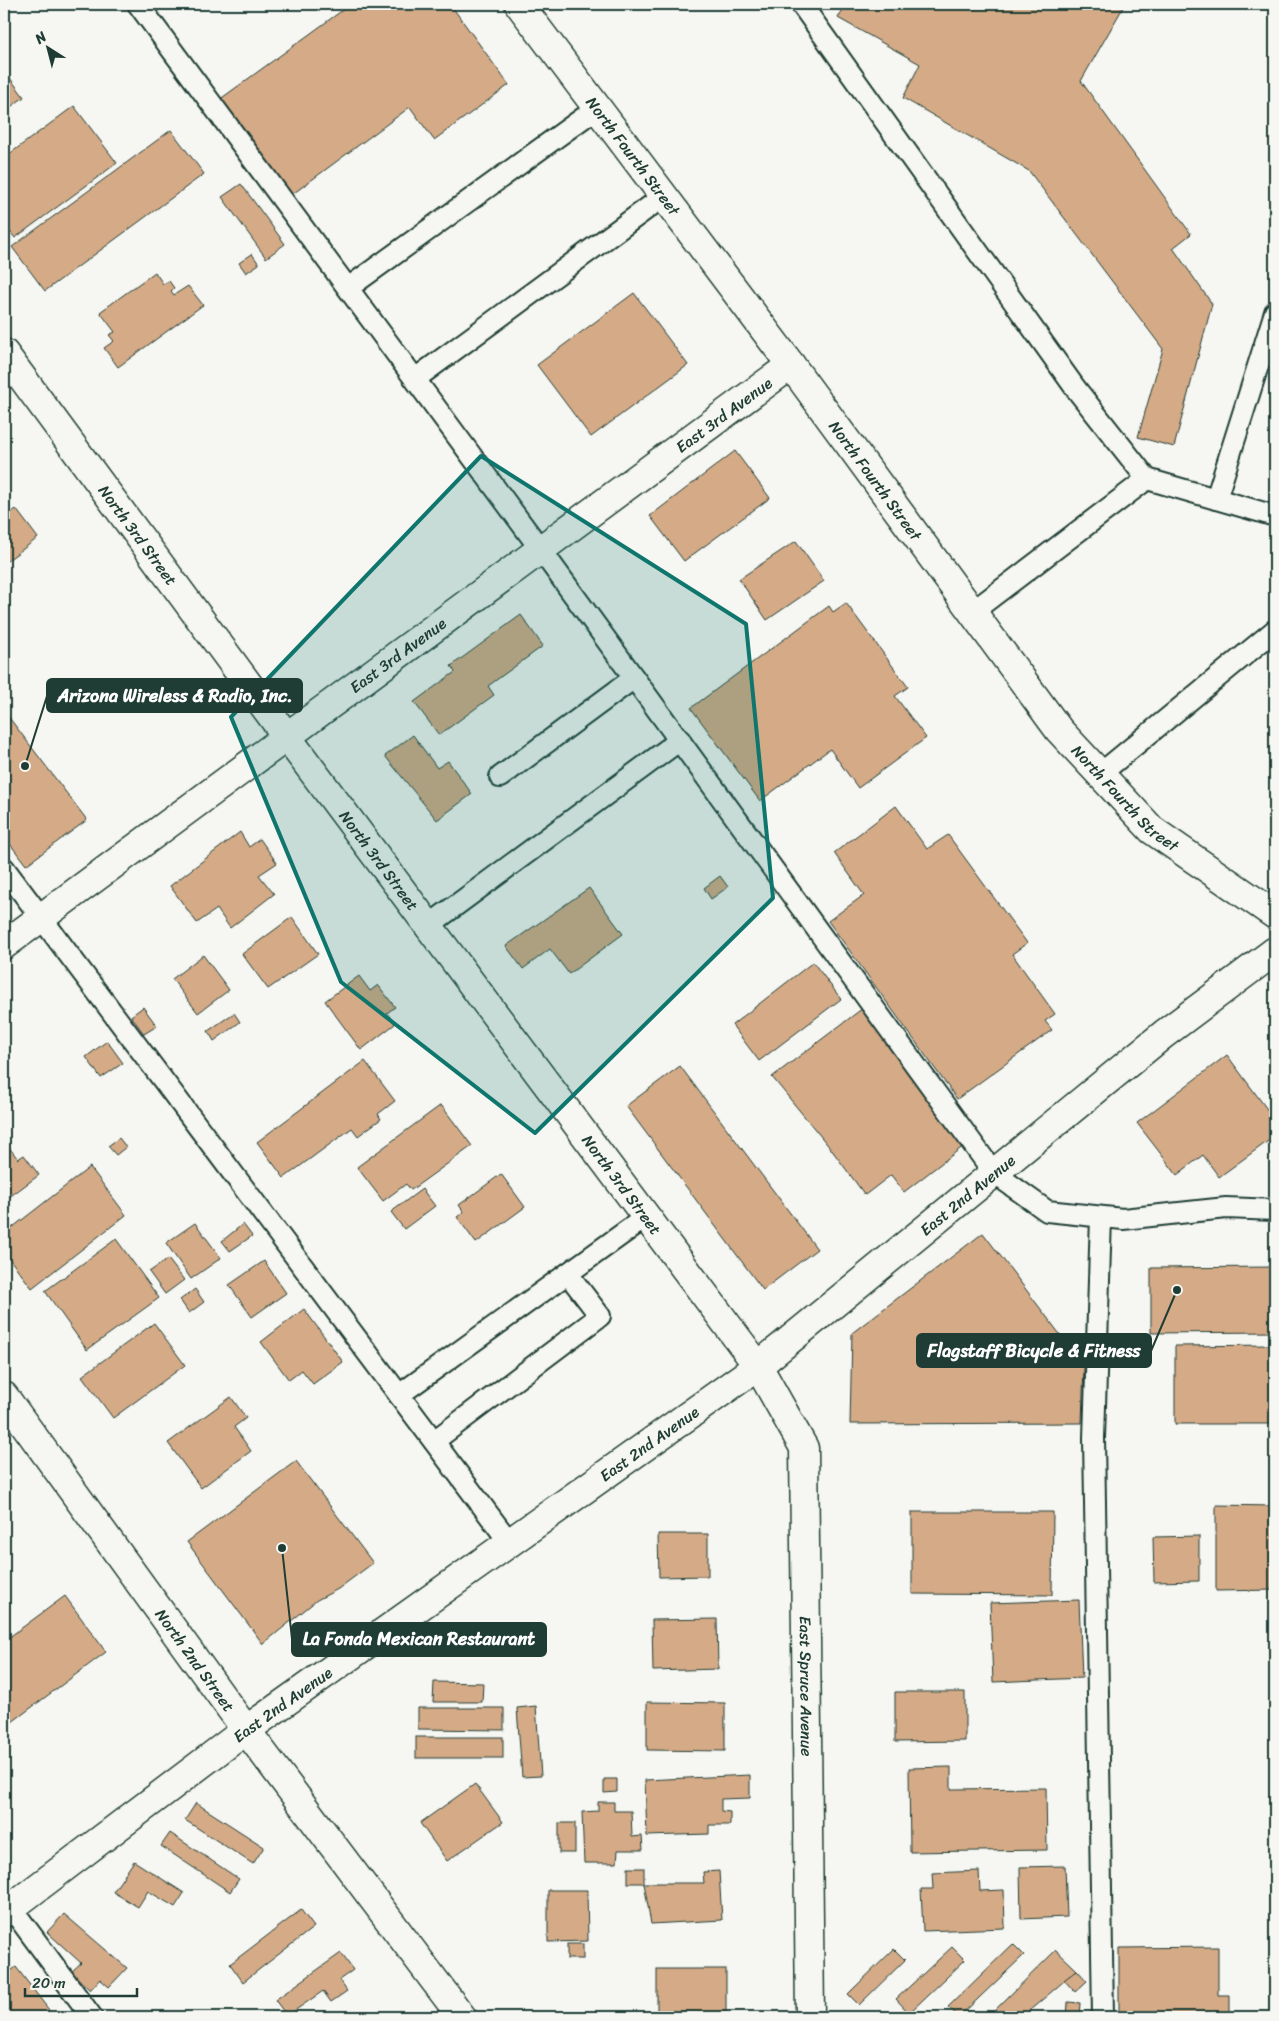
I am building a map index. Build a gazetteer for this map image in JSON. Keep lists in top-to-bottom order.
{
  "streets": {
    "street": [
      "North Fourth Street",
      "East 3rd Avenue",
      "North 3rd Street",
      "East 2nd Avenue",
      "North 2nd Street",
      "East Spruce Avenue"
    ]
  },
  "crossings": [
    ["North Fourth Street", "East 3rd Avenue"],
    ["East 3rd Avenue", "North 3rd Street"],
    ["North 3rd Street", "East 2nd Avenue"],
    ["North 3rd Street", "East Spruce Avenue"],
    ["East 2nd Avenue", "North 2nd Street"],
    ["East 2nd Avenue", "East Spruce Avenue"]
  ],
  "places": ["Arizona Wireless & Radio, Inc.", "Flagstaff Bicycle & Fitness", "La Fonda Mexican Restaurant"],
  "scale_bar": "20 m",
  "north": "top left"
}
